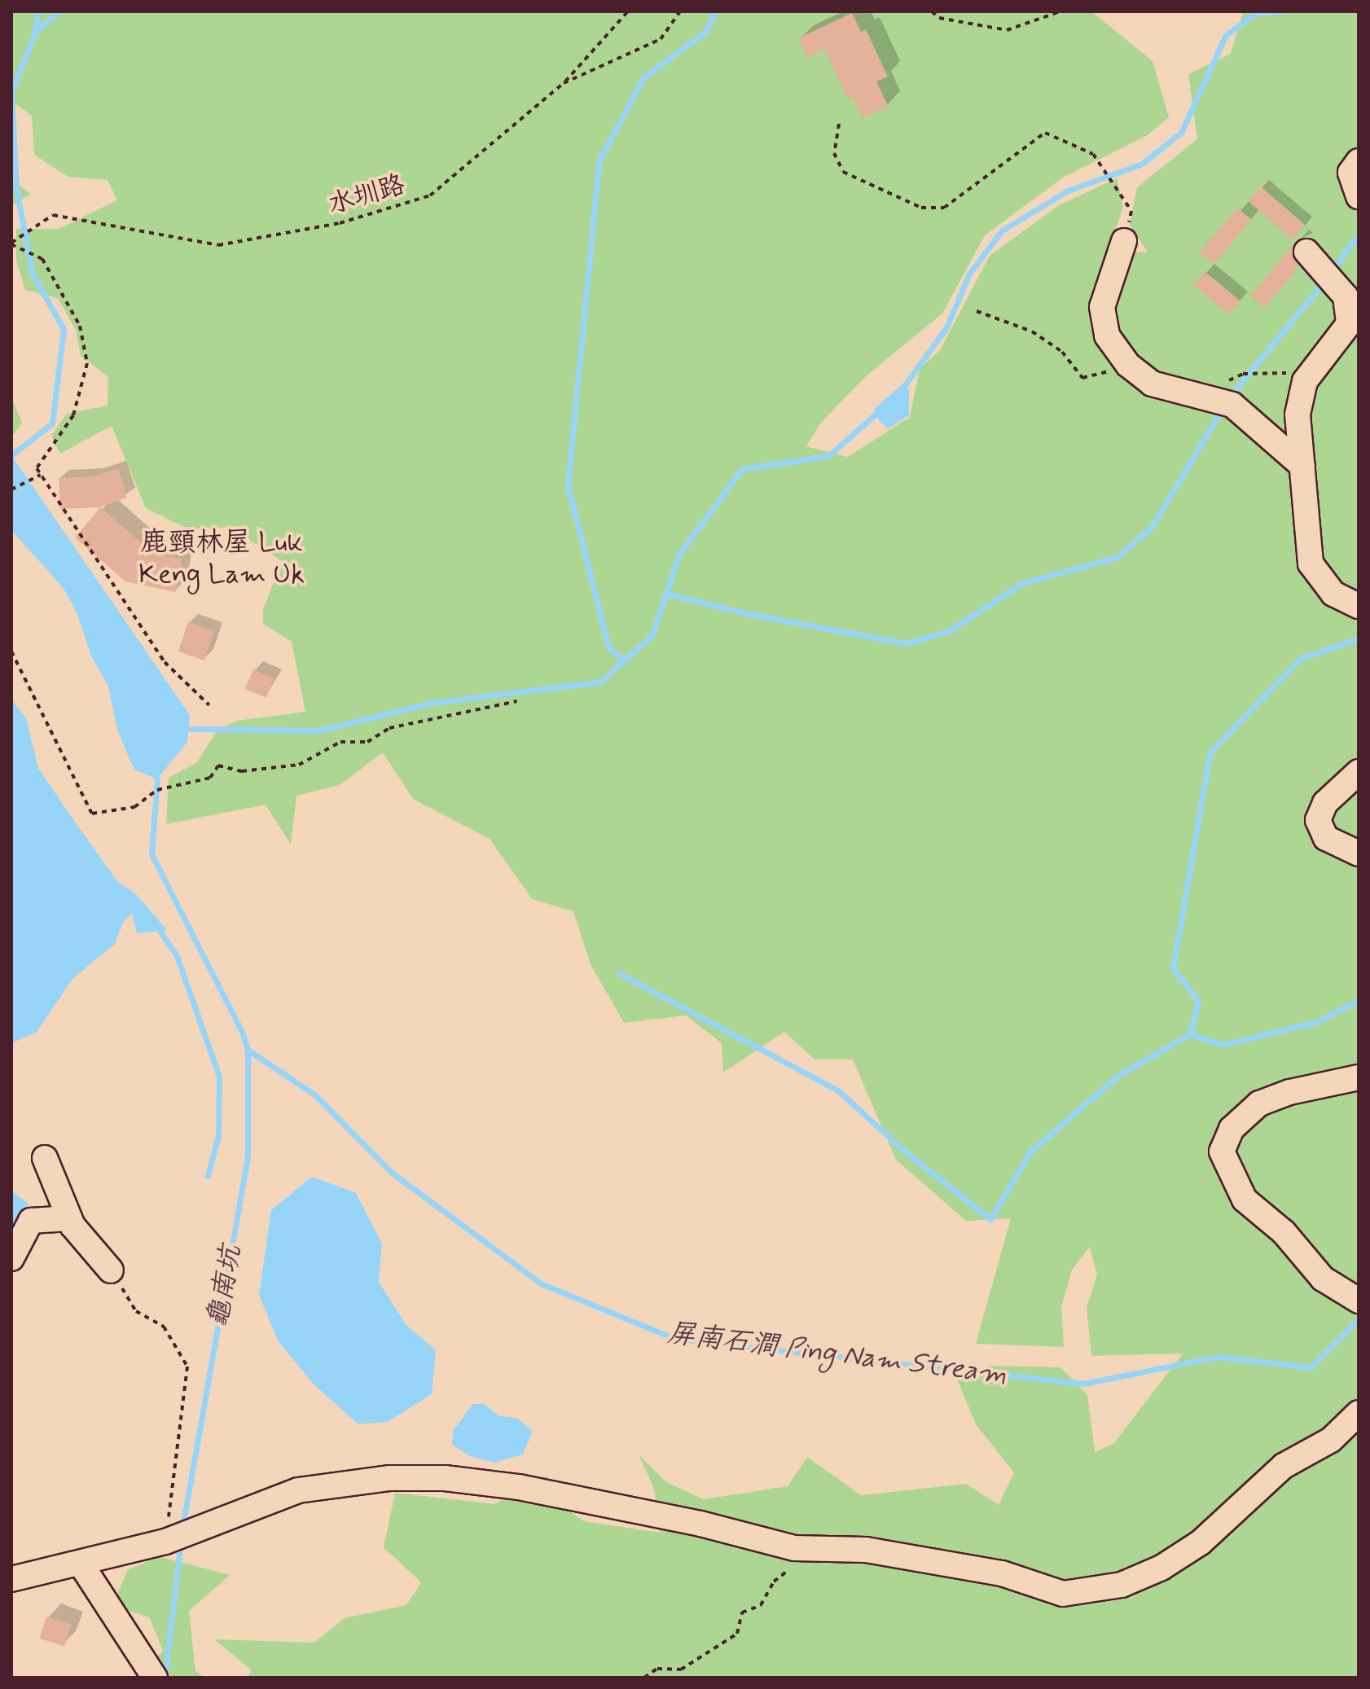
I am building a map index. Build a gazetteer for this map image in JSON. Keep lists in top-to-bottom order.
{
  "streets": {
    "path": ["水圳路"]
  },
  "districts": ["鹿頸林屋 Luk Keng Lam Uk"],
  "water": ["龜南坑", "屏南石澗 Ping Nam Stream"]
}
